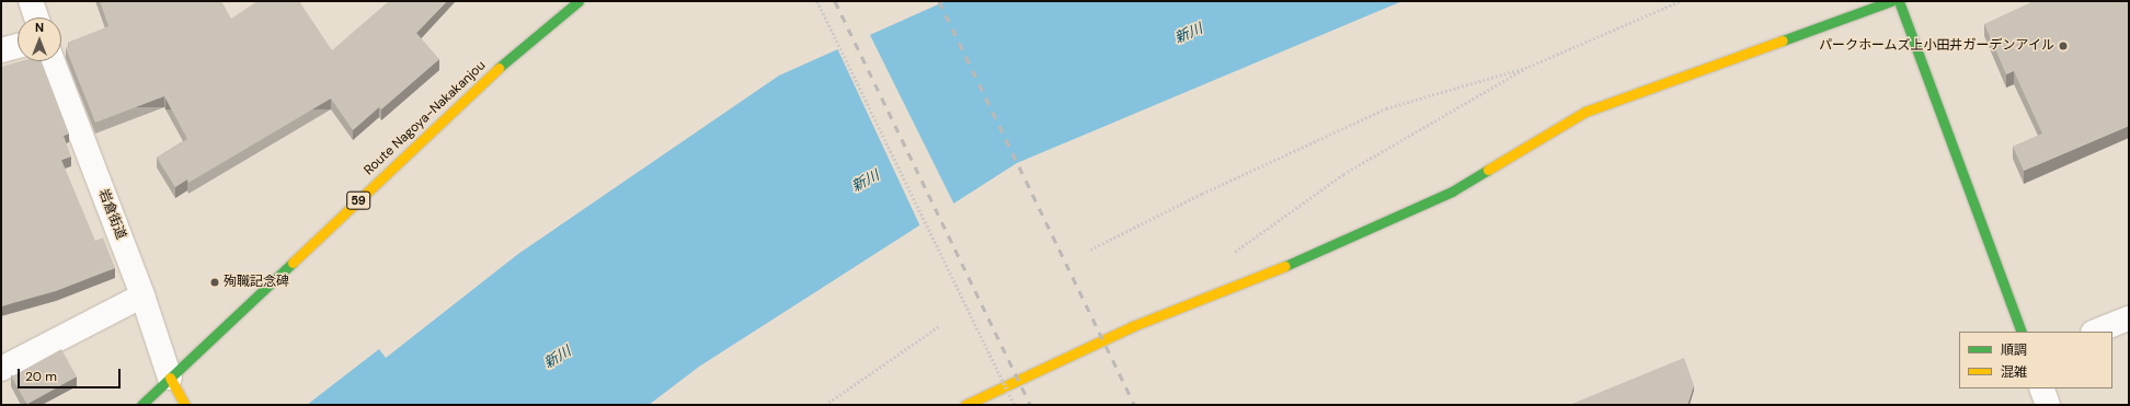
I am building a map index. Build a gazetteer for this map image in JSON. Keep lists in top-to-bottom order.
{
  "streets": {
    "street": ["Route Nagoya-Nakakanjou", "59", "岩倉街道"]
  },
  "crossings": [
    ["Route Nagoya-Nakakanjou", "岩倉街道"]
  ],
  "water": ["新川"],
  "places": ["パークホームズ上小田井ガーデンアイル", "殉職記念碑"],
  "legend": ["順調", "混雑"],
  "scale_bar": "20 m",
  "north": "top"
}
